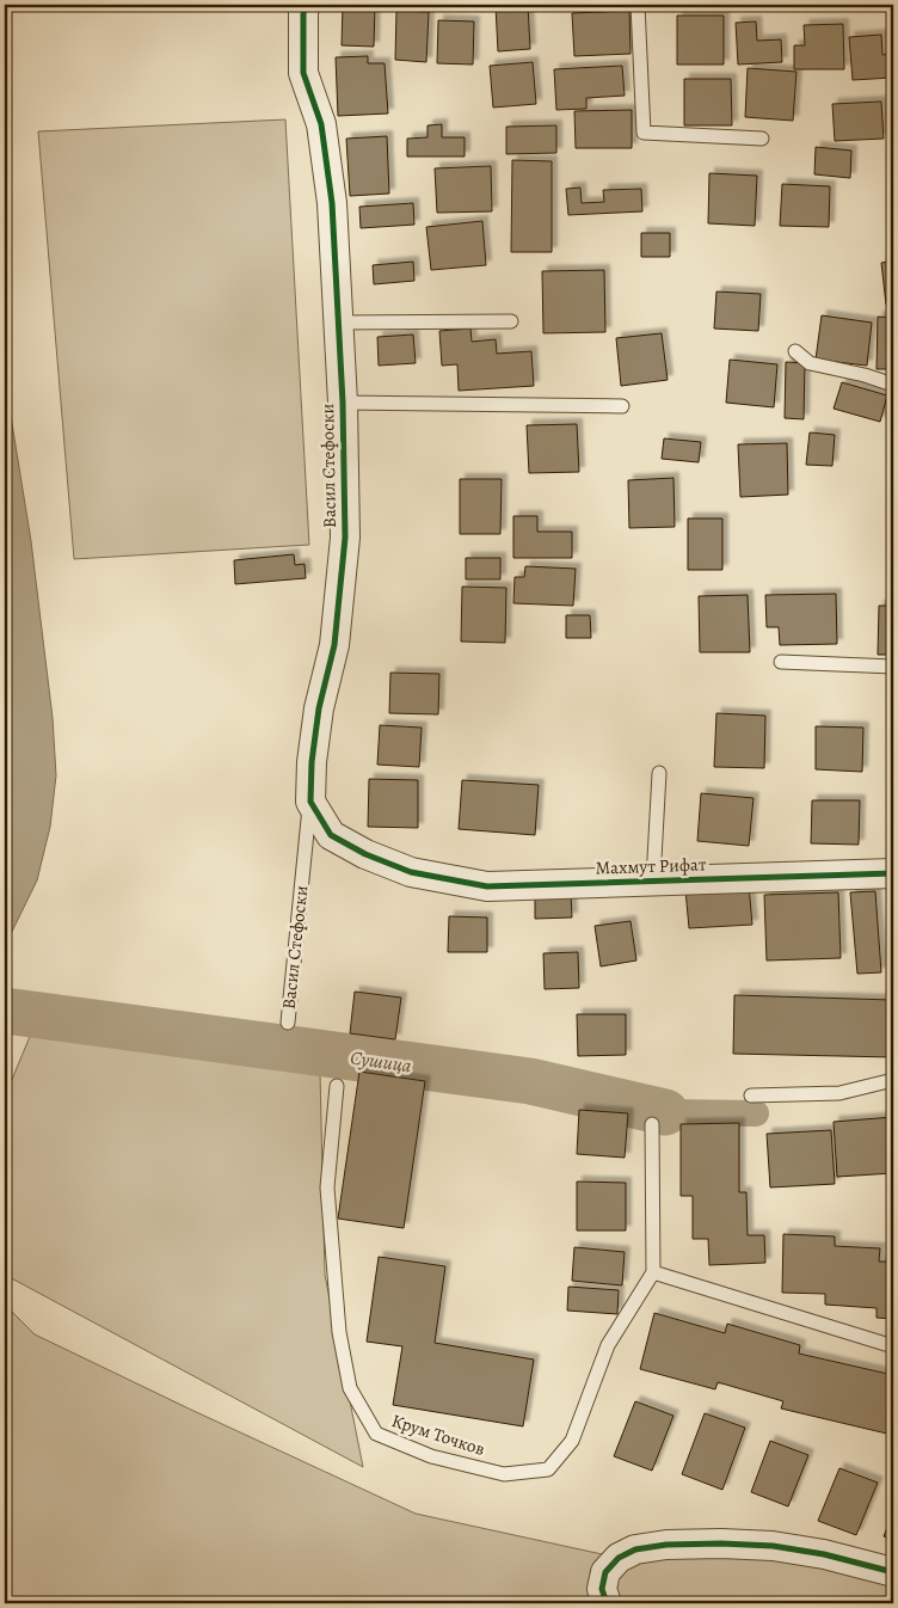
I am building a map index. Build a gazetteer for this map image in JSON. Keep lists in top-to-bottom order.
{
  "streets": {
    "street": ["Васил Стефоски", "Махмут Рифат"],
    "lane": ["Крум Точков"]
  },
  "crossings": [
    ["Васил Стефоски", "Махмут Рифат"]
  ],
  "water": ["Сушица"]
}
